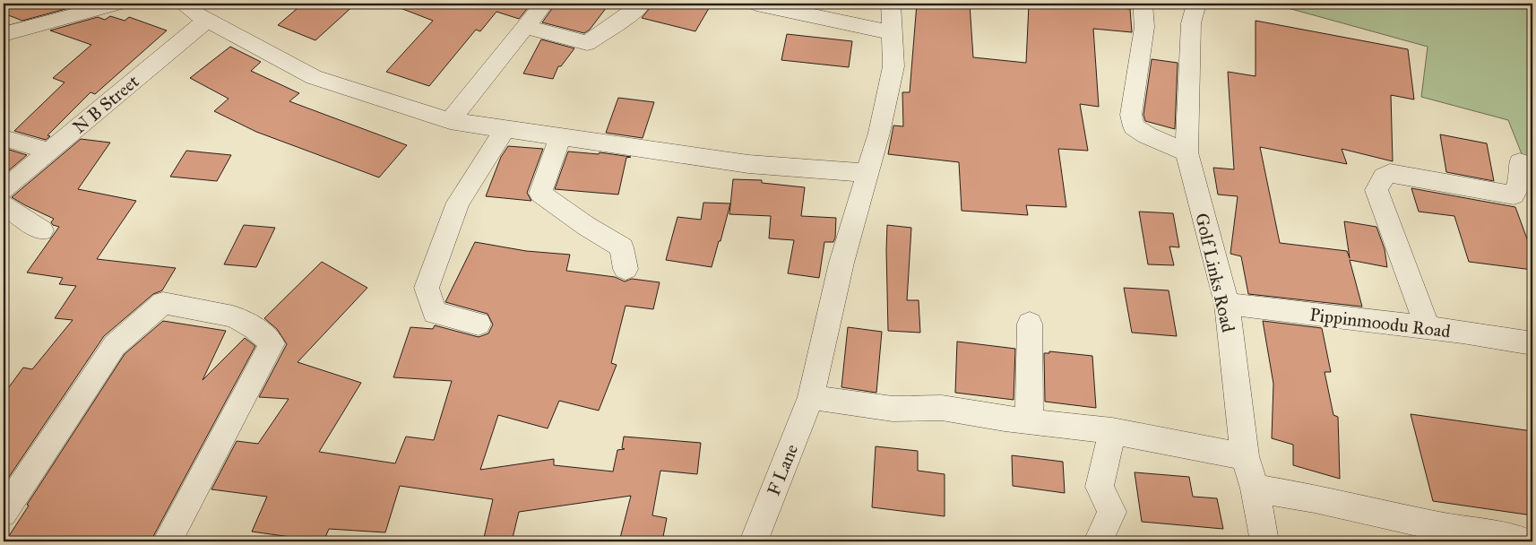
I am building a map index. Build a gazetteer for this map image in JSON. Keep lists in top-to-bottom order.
{
  "streets": {
    "street": [
      "N B Street",
      "Golf Links Road",
      "Pippinmoodu Road",
      "F Lane"
    ]
  },
  "crossings": [
    ["Golf Links Road", "Pippinmoodu Road"]
  ]
}
